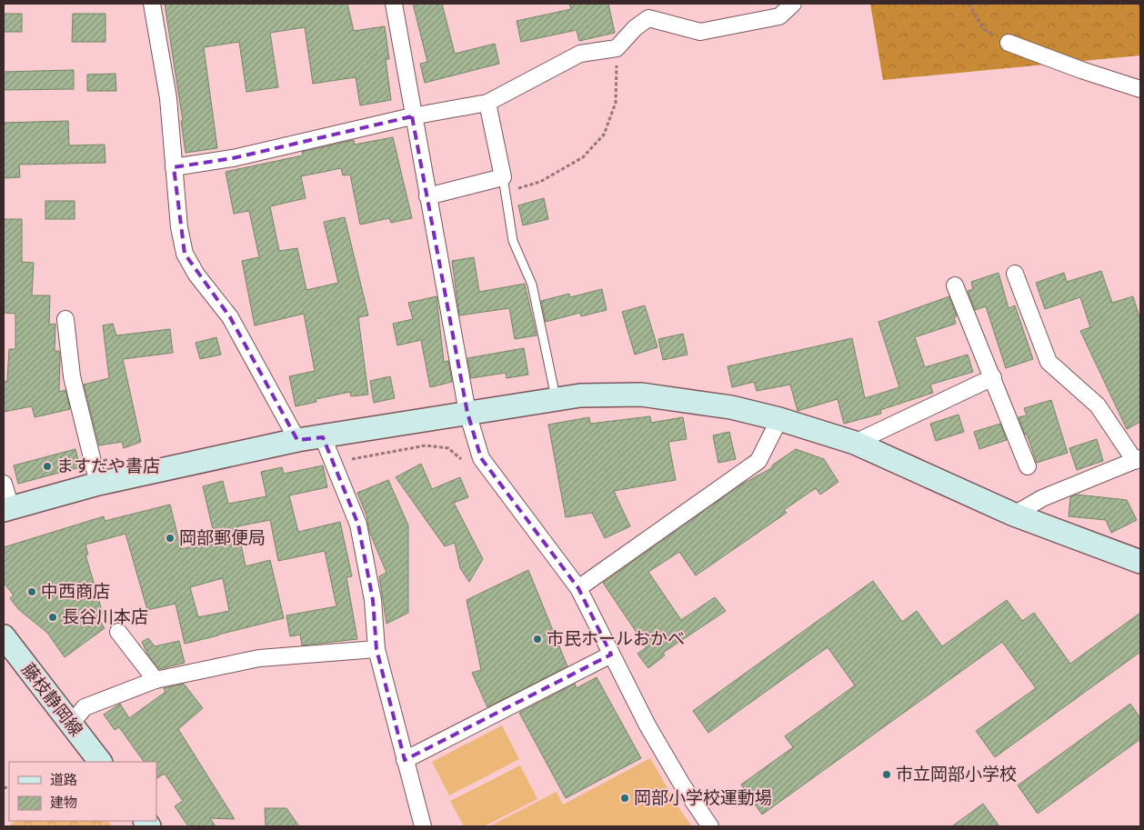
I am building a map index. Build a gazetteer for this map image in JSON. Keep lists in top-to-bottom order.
{
  "streets": {
    "street": ["藤枝静岡線"]
  },
  "places": [
    "ますだや書店",
    "岡部郵便局",
    "中西商店",
    "長谷川本店",
    "市民ホールおかべ",
    "市立岡部小学校",
    "岡部小学校運動場"
  ],
  "legend": ["道路", "建物"]
}
